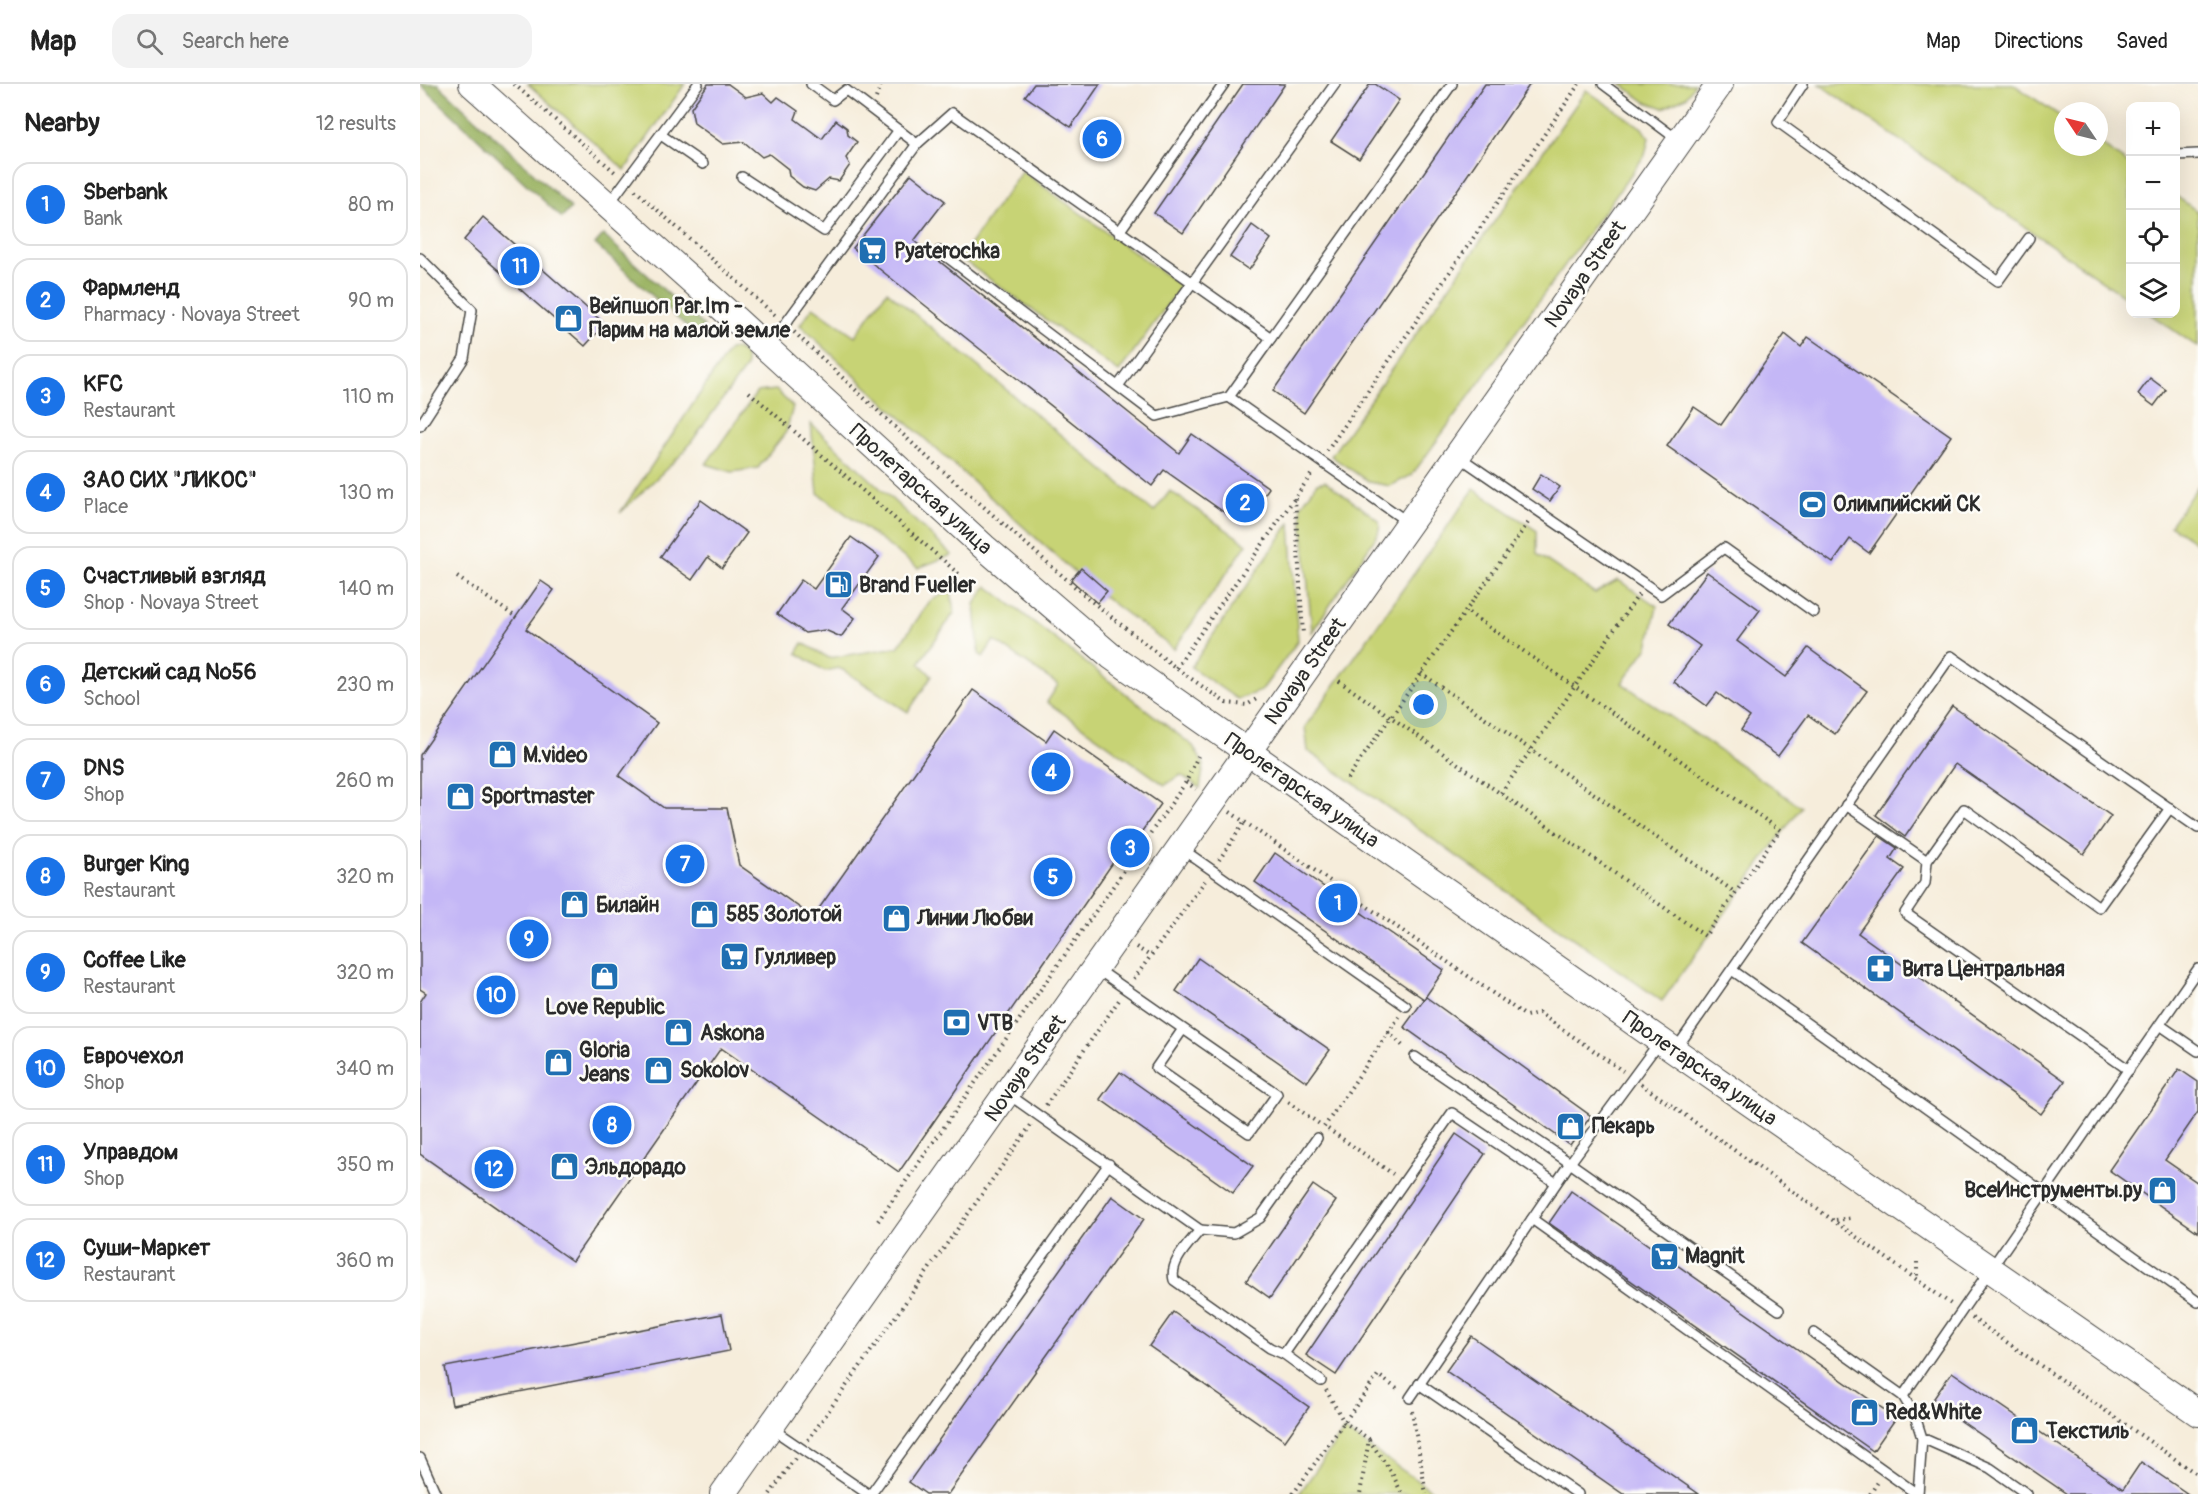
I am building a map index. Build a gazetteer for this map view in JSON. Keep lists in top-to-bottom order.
{
  "streets": {
    "main road": ["Novaya Street", "Пролетарская улица"]
  },
  "crossings": [
    ["Novaya Street", "Пролетарская улица"]
  ],
  "places": {
    "supermarket": ["Pyaterochka", "Гулливер", "Magnit"],
    "shop": [
      "Вейпшоп Par.Im - Парим на малой земле",
      "M.video",
      "Sportmaster",
      "Билайн",
      "585 Золотой",
      "Линии Любви",
      "Love Republic",
      "Askona",
      "Gloria Jeans",
      "Sokolov",
      "Пекарь",
      "Эльдорадо",
      "ВсеИнструменты.ру",
      "Red&White",
      "Текстиль"
    ],
    "sports": ["Олимпийский СК"],
    "fuel station": ["Brand Fueller"],
    "pharmacy": ["Вита Центральная"],
    "bank": ["VTB"]
  },
  "north": "top left",
  "page": {
    "header": "Map",
    "search": "Search here",
    "nav": ["Map", "Directions", "Saved"],
    "heading": ["Nearby", "12 results"],
    "map_buttons": ["+", "−"],
    "pins": [
      "6",
      "11",
      "2",
      "4",
      "3",
      "7",
      "5",
      "1",
      "9",
      "10",
      "8",
      "12"
    ],
    "list": [
      {
        "mark": "1",
        "name": "Sberbank",
        "note": "Bank",
        "value": "80 m"
      },
      {
        "mark": "2",
        "name": "Фармленд",
        "note": "Pharmacy · Novaya Street",
        "value": "90 m"
      },
      {
        "mark": "3",
        "name": "KFC",
        "note": "Restaurant",
        "value": "110 m"
      },
      {
        "mark": "4",
        "name": "ЗАО СИХ \"ЛИКОС\"",
        "note": "Place",
        "value": "130 m"
      },
      {
        "mark": "5",
        "name": "Счастливый взгляд",
        "note": "Shop · Novaya Street",
        "value": "140 m"
      },
      {
        "mark": "6",
        "name": "Детский сад №56",
        "note": "School",
        "value": "230 m"
      },
      {
        "mark": "7",
        "name": "DNS",
        "note": "Shop",
        "value": "260 m"
      },
      {
        "mark": "8",
        "name": "Burger King",
        "note": "Restaurant",
        "value": "320 m"
      },
      {
        "mark": "9",
        "name": "Coffee Like",
        "note": "Restaurant",
        "value": "320 m"
      },
      {
        "mark": "10",
        "name": "Еврочехол",
        "note": "Shop",
        "value": "340 m"
      },
      {
        "mark": "11",
        "name": "Управдом",
        "note": "Shop",
        "value": "350 m"
      },
      {
        "mark": "12",
        "name": "Суши-Маркет",
        "note": "Restaurant",
        "value": "360 m"
      }
    ]
  }
}
